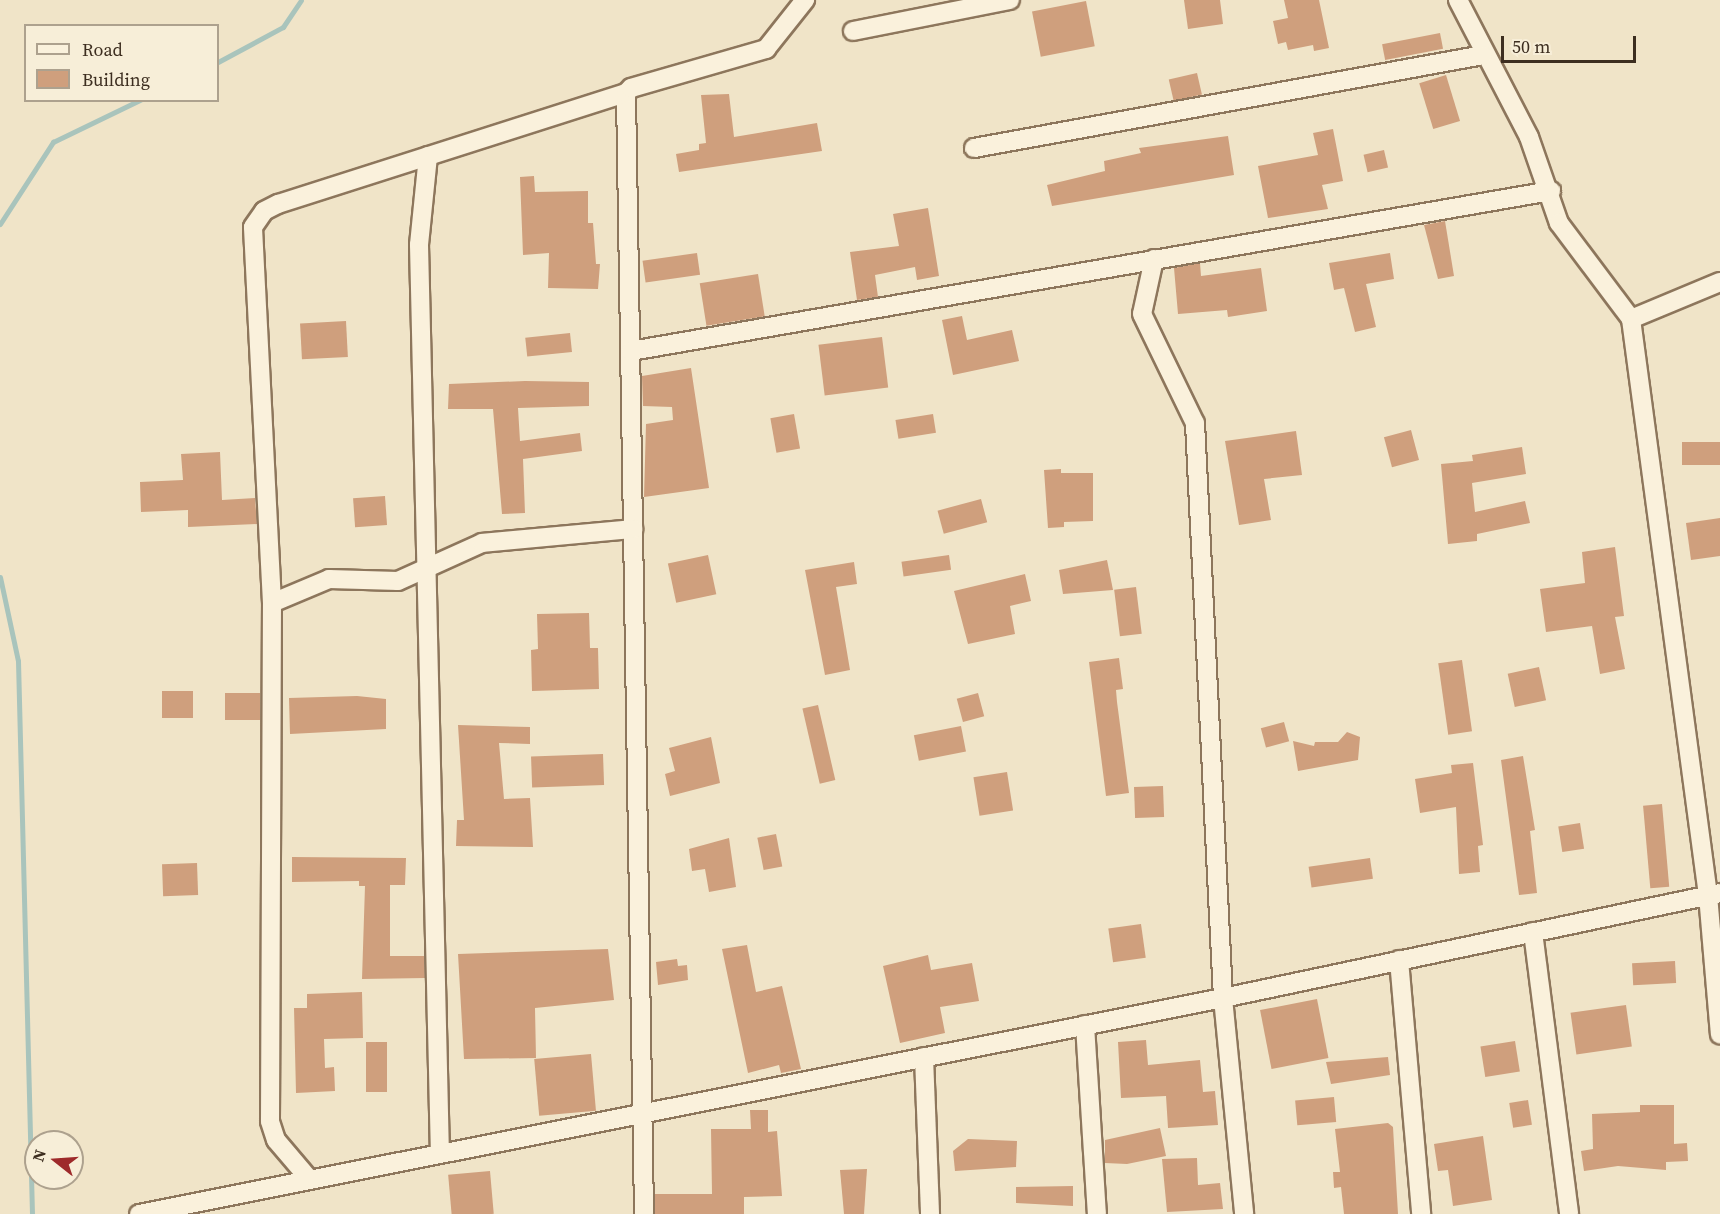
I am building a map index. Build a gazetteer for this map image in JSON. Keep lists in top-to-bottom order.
{
  "legend": ["Road", "Building"],
  "scale_bar": "50 m",
  "north": "left"
}
